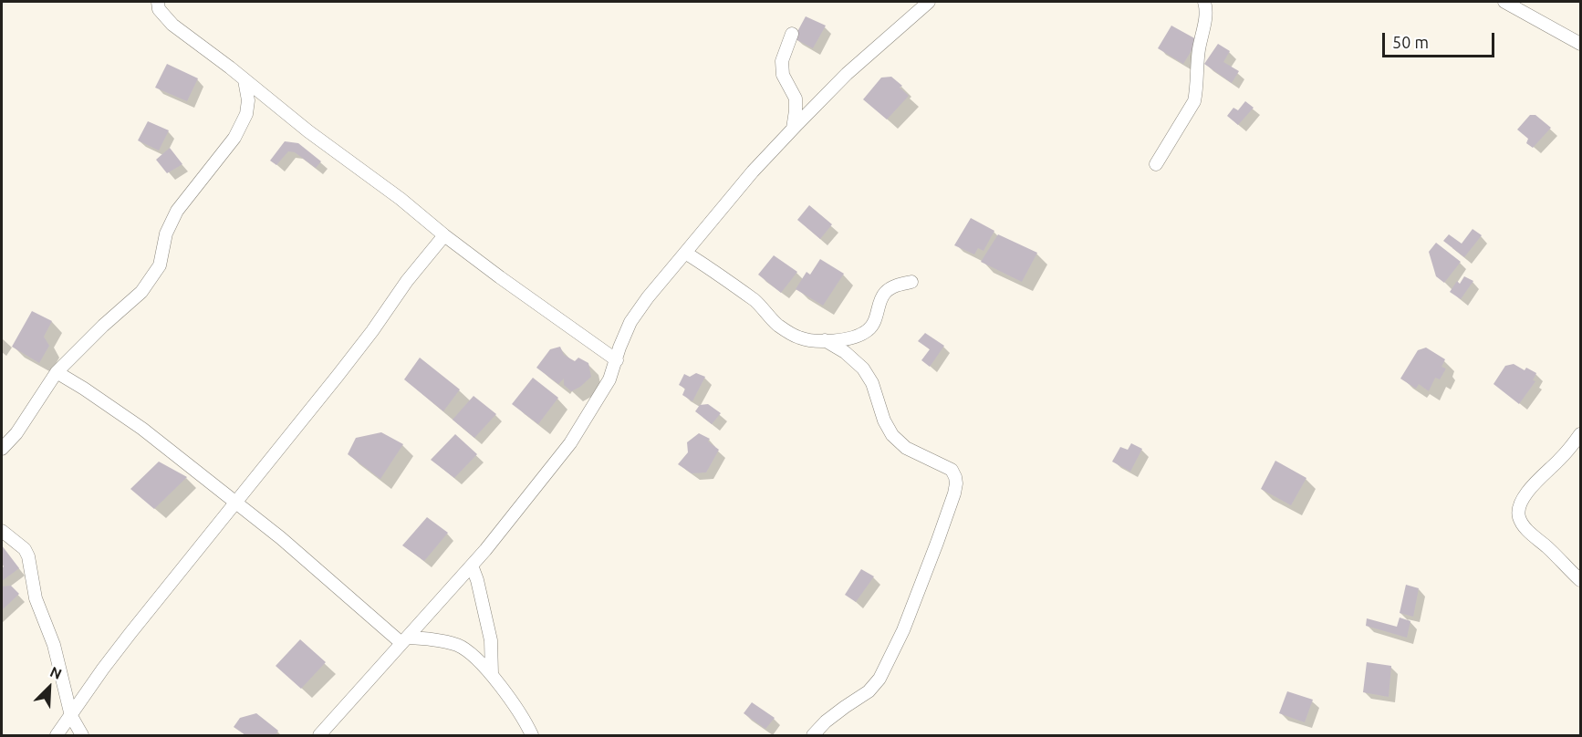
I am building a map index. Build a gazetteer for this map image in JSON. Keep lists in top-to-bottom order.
{
  "scale_bar": "50 m",
  "north": "top right"
}
